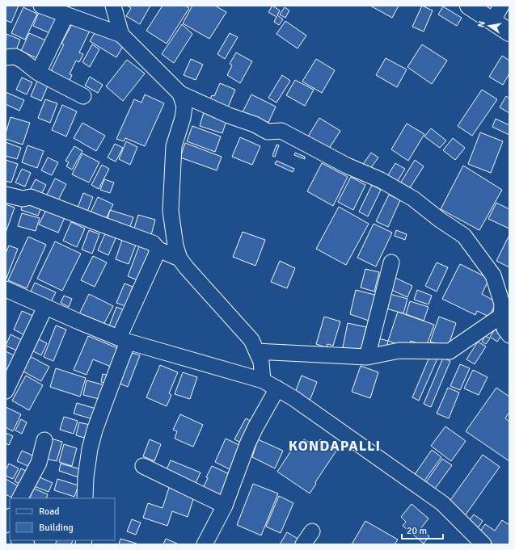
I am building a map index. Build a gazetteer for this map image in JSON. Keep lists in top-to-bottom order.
{
  "districts": ["KONDAPALLI"],
  "legend": ["Road", "Building"],
  "scale_bar": "20 m",
  "north": "left"
}
